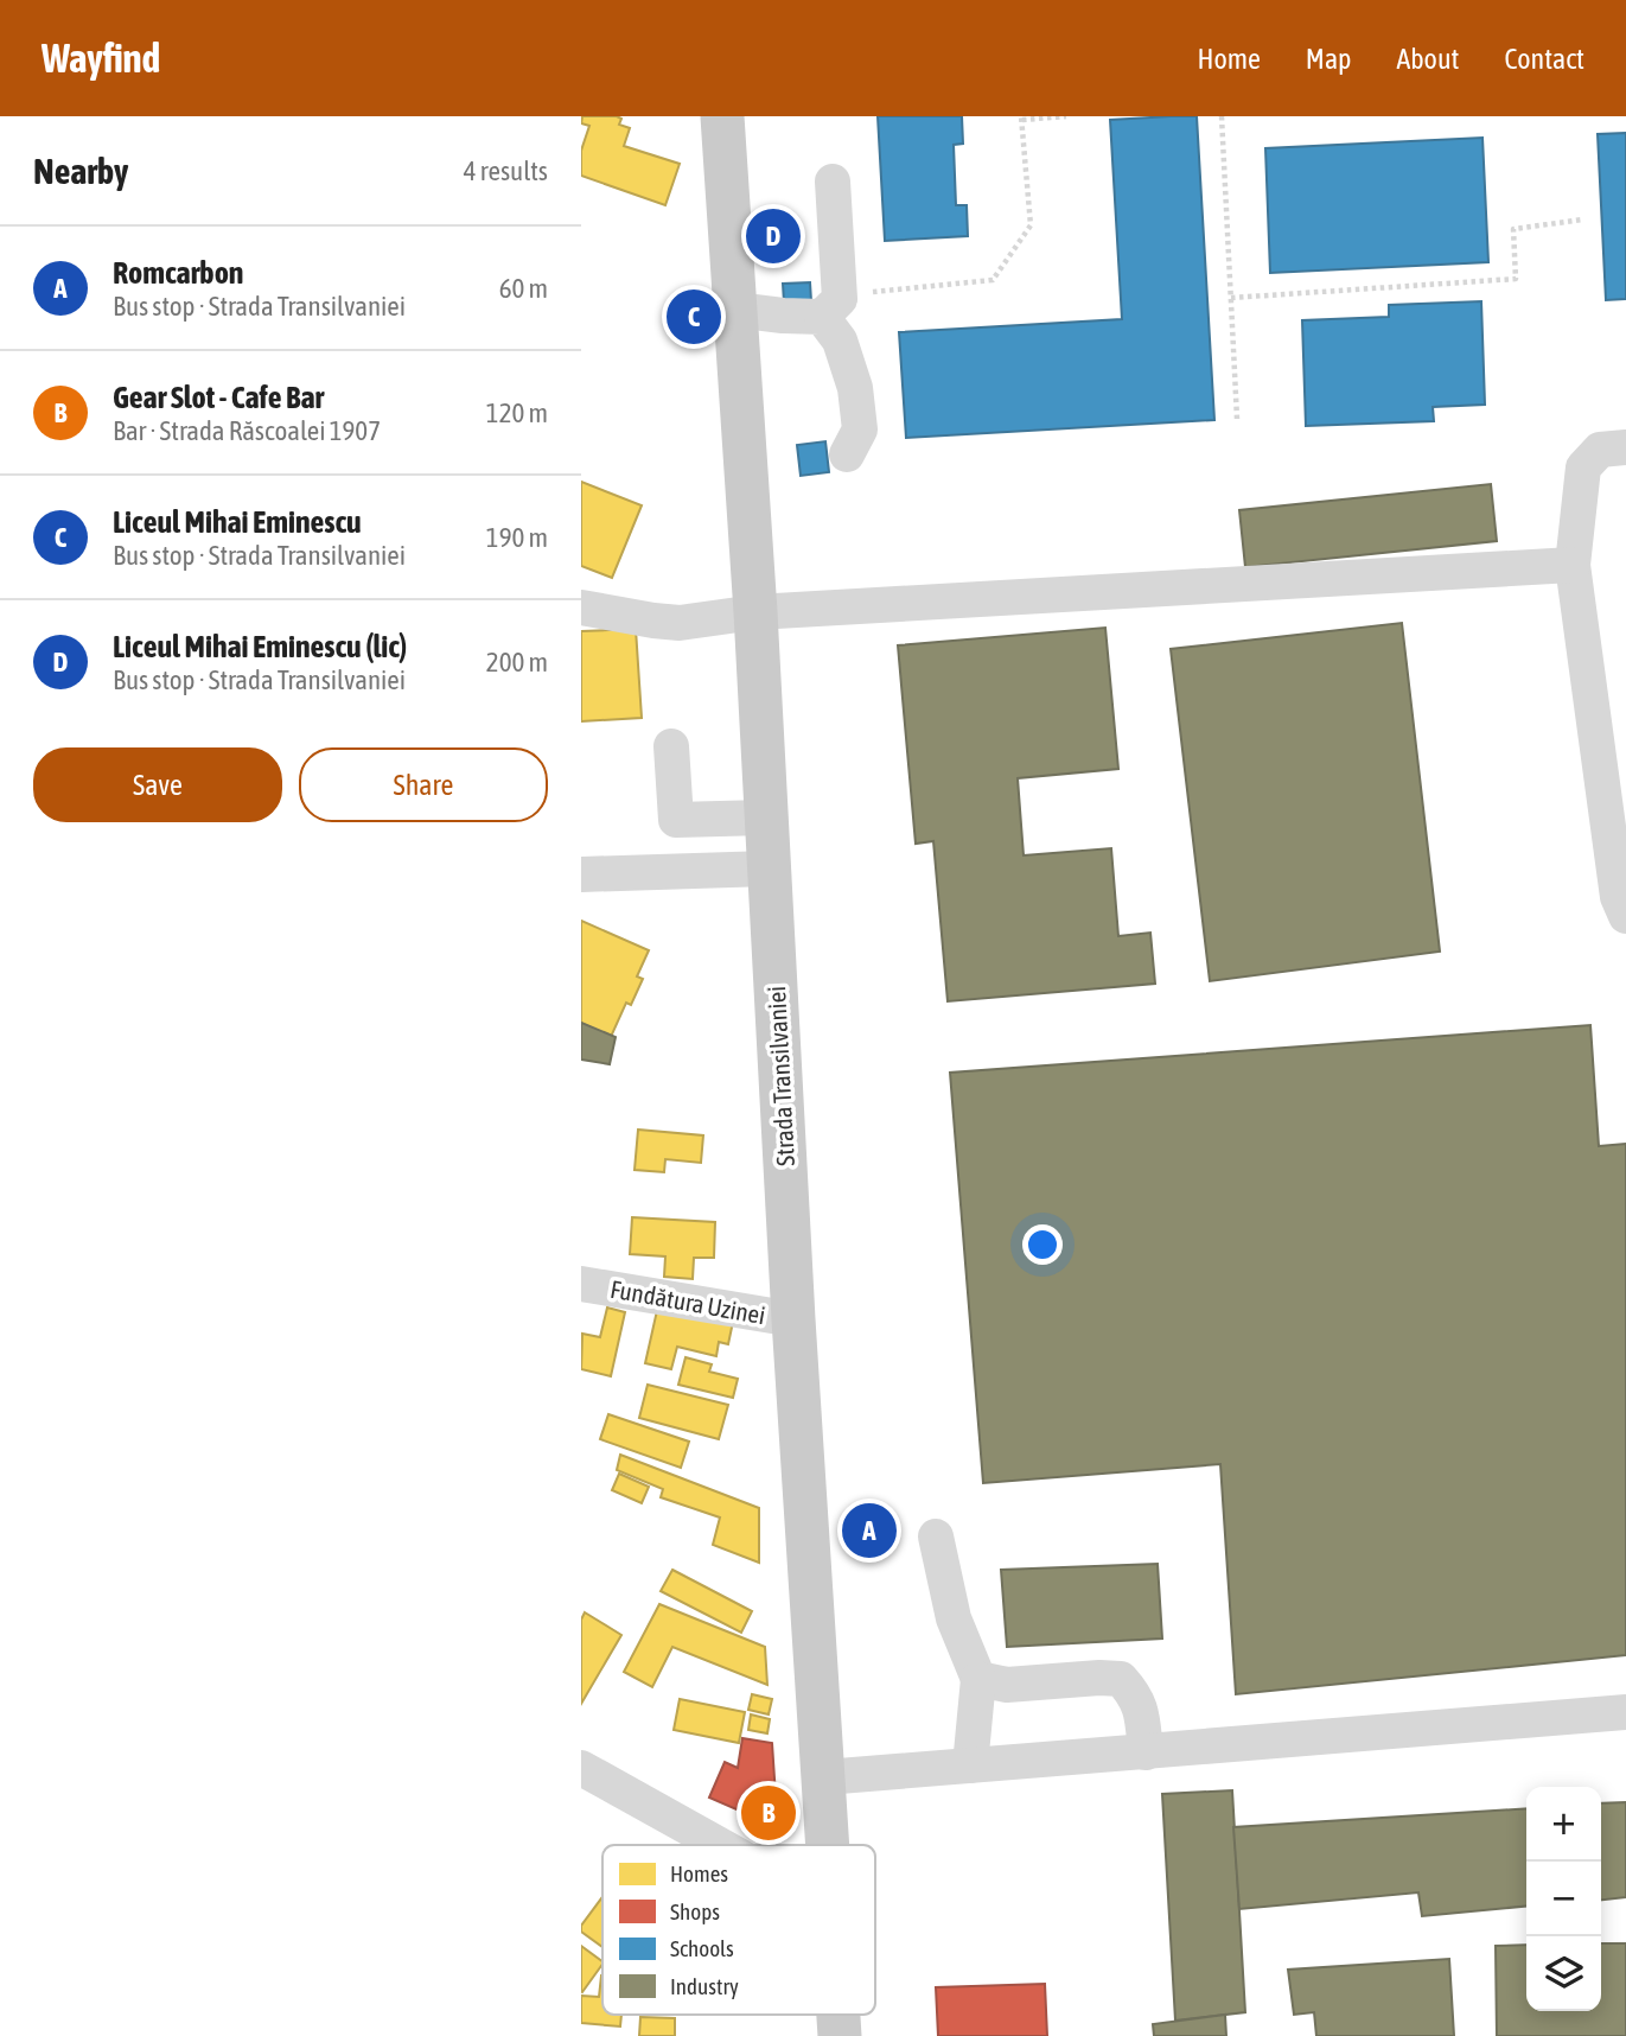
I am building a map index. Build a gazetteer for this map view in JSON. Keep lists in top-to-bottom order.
{
  "streets": {
    "main road": ["Strada Transilvaniei"],
    "street": ["Fundătura Uzinei"]
  },
  "crossings": [
    ["Strada Transilvaniei", "Fundătura Uzinei"]
  ],
  "legend": [
    "Homes",
    "Shops",
    "Schools",
    "Industry"
  ],
  "page": {
    "header": "Wayfind",
    "nav": [
      "Home",
      "Map",
      "About",
      "Contact"
    ],
    "heading": ["Nearby", "4 results"],
    "pins": [
      "D",
      "C",
      "A",
      "B"
    ],
    "list": [
      {
        "mark": "A",
        "name": "Romcarbon",
        "note": "Bus stop · Strada Transilvaniei",
        "value": "60 m"
      },
      {
        "mark": "B",
        "name": "Gear Slot - Cafe Bar",
        "note": "Bar · Strada Răscoalei 1907",
        "value": "120 m"
      },
      {
        "mark": "C",
        "name": "Liceul Mihai Eminescu",
        "note": "Bus stop · Strada Transilvaniei",
        "value": "190 m"
      },
      {
        "mark": "D",
        "name": "Liceul Mihai Eminescu (lic)",
        "note": "Bus stop · Strada Transilvaniei",
        "value": "200 m"
      }
    ],
    "buttons": ["Save", "Share"],
    "map_buttons": ["+", "−"]
  }
}
